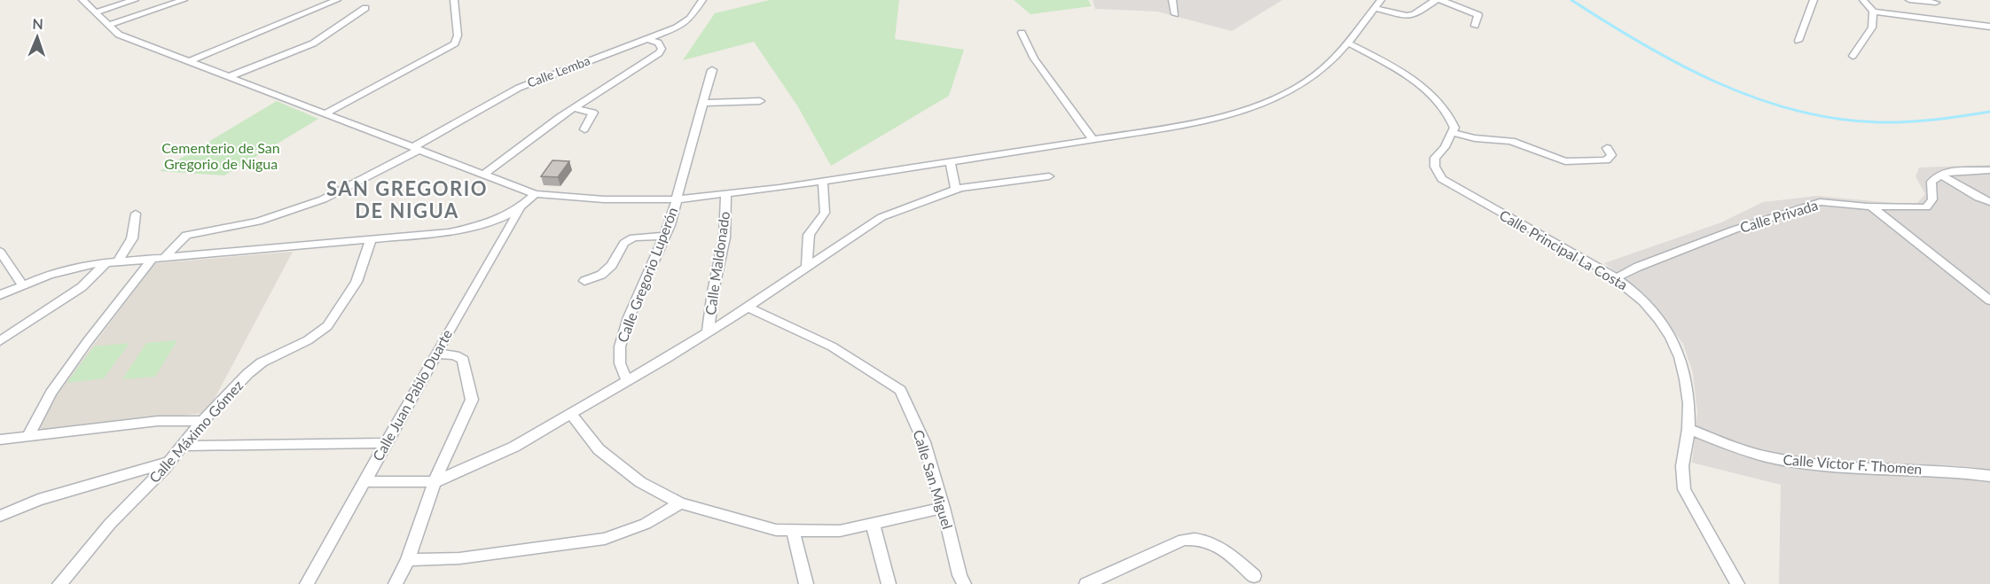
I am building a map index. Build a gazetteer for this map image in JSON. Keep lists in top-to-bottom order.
{
  "streets": {
    "street": [
      "Calle Lemba",
      "Calle Privada",
      "Calle Principal La Costa",
      "Calle Maldonado",
      "Calle Gregorio Luperón",
      "Calle Juan Pablo Duarte",
      "Calle Máximo Gómez",
      "Calle Víctor F. Thomen",
      "Calle San Miguel"
    ]
  },
  "crossings": [
    ["Calle Privada", "Calle Principal La Costa"],
    ["Calle Principal La Costa", "Calle Víctor F. Thomen"]
  ],
  "districts": ["SAN GREGORIO DE NIGUA"],
  "parks": ["Cementerio de San Gregorio de Nigua"],
  "north": "top"
}
